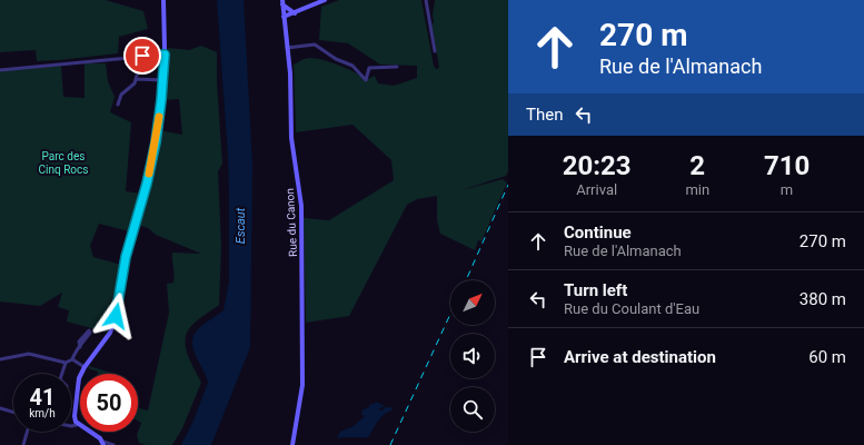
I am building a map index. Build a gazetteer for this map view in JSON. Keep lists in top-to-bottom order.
{
  "streets": {
    "main road": ["Rue du Canon"]
  },
  "water": ["Escaut"],
  "parks": ["Parc des Cinq Rocs"],
  "north": "top right",
  "page": {
    "turn": ["270 m", "Rue de l'Almanach"],
    "then": "Then",
    "eta": [
      "20:23",
      "Arrival",
      "2",
      "min",
      "710",
      "m"
    ],
    "list": [
      {
        "name": "Continue",
        "note": "Rue de l'Almanach",
        "value": "270 m"
      },
      {
        "name": "Turn left",
        "note": "Rue du Coulant d'Eau",
        "value": "380 m"
      },
      {
        "name": "Arrive at destination",
        "value": "60 m"
      }
    ],
    "speed": "41 km/h",
    "limit": "50"
  }
}
